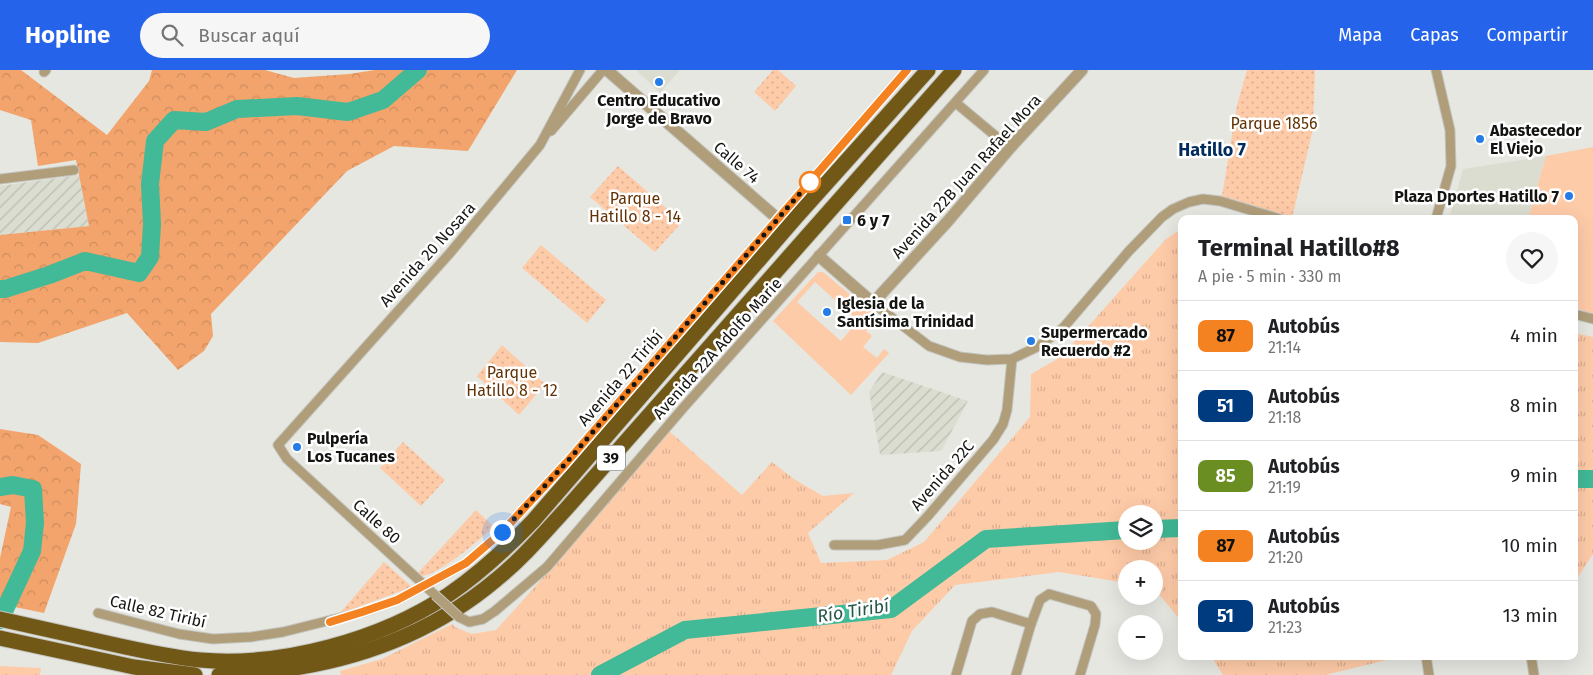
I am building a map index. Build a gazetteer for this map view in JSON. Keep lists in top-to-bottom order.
{
  "streets": {
    "highway": ["39"],
    "street": [
      "Calle 74",
      "Avenida 22B Juan Rafael Mora",
      "Avenida 20 Nosara",
      "Avenida 22A Adolfo Marie",
      "Avenida 22 Tiribí",
      "Avenida 22C",
      "Calle 80",
      "Calle 82 Tiribí"
    ]
  },
  "crossings": [
    ["Calle 74", "Avenida 22 Tiribí"],
    ["Avenida 20 Nosara", "Calle 80"],
    ["Avenida 22A Adolfo Marie", "Calle 80"],
    ["Avenida 22 Tiribí", "Calle 80"],
    ["Avenida 22 Tiribí", "Calle 82 Tiribí"]
  ],
  "districts": ["Hatillo 7"],
  "water": ["Río Tiribí"],
  "parks": ["Parque 1856", "Parque Hatillo 8 - 14", "Parque Hatillo 8 - 12"],
  "places": {
    "other": [
      "Centro Educativo Jorge de Bravo",
      "Abastecedor El Viejo",
      "Plaza Dportes Hatillo 7",
      "Iglesia de la Santísima Trinidad",
      "Supermercado Recuerdo #2",
      "Pulpería Los Tucanes"
    ],
    "transit": ["6 y 7"]
  },
  "lines": ["bus line 87"],
  "page": {
    "header": "Hopline",
    "search": "Buscar aquí",
    "nav": ["Mapa", "Capas", "Compartir"],
    "heading": ["Terminal Hatillo#8", "A pie · 5 min · 330 m"],
    "list": [
      {
        "mark": "87",
        "name": "Autobús",
        "note": "21:14",
        "value": "4 min"
      },
      {
        "mark": "51",
        "name": "Autobús",
        "note": "21:18",
        "value": "8 min"
      },
      {
        "mark": "85",
        "name": "Autobús",
        "note": "21:19",
        "value": "9 min"
      },
      {
        "mark": "87",
        "name": "Autobús",
        "note": "21:20",
        "value": "10 min"
      },
      {
        "mark": "51",
        "name": "Autobús",
        "note": "21:23",
        "value": "13 min"
      }
    ],
    "map_buttons": ["+", "−"]
  }
}
